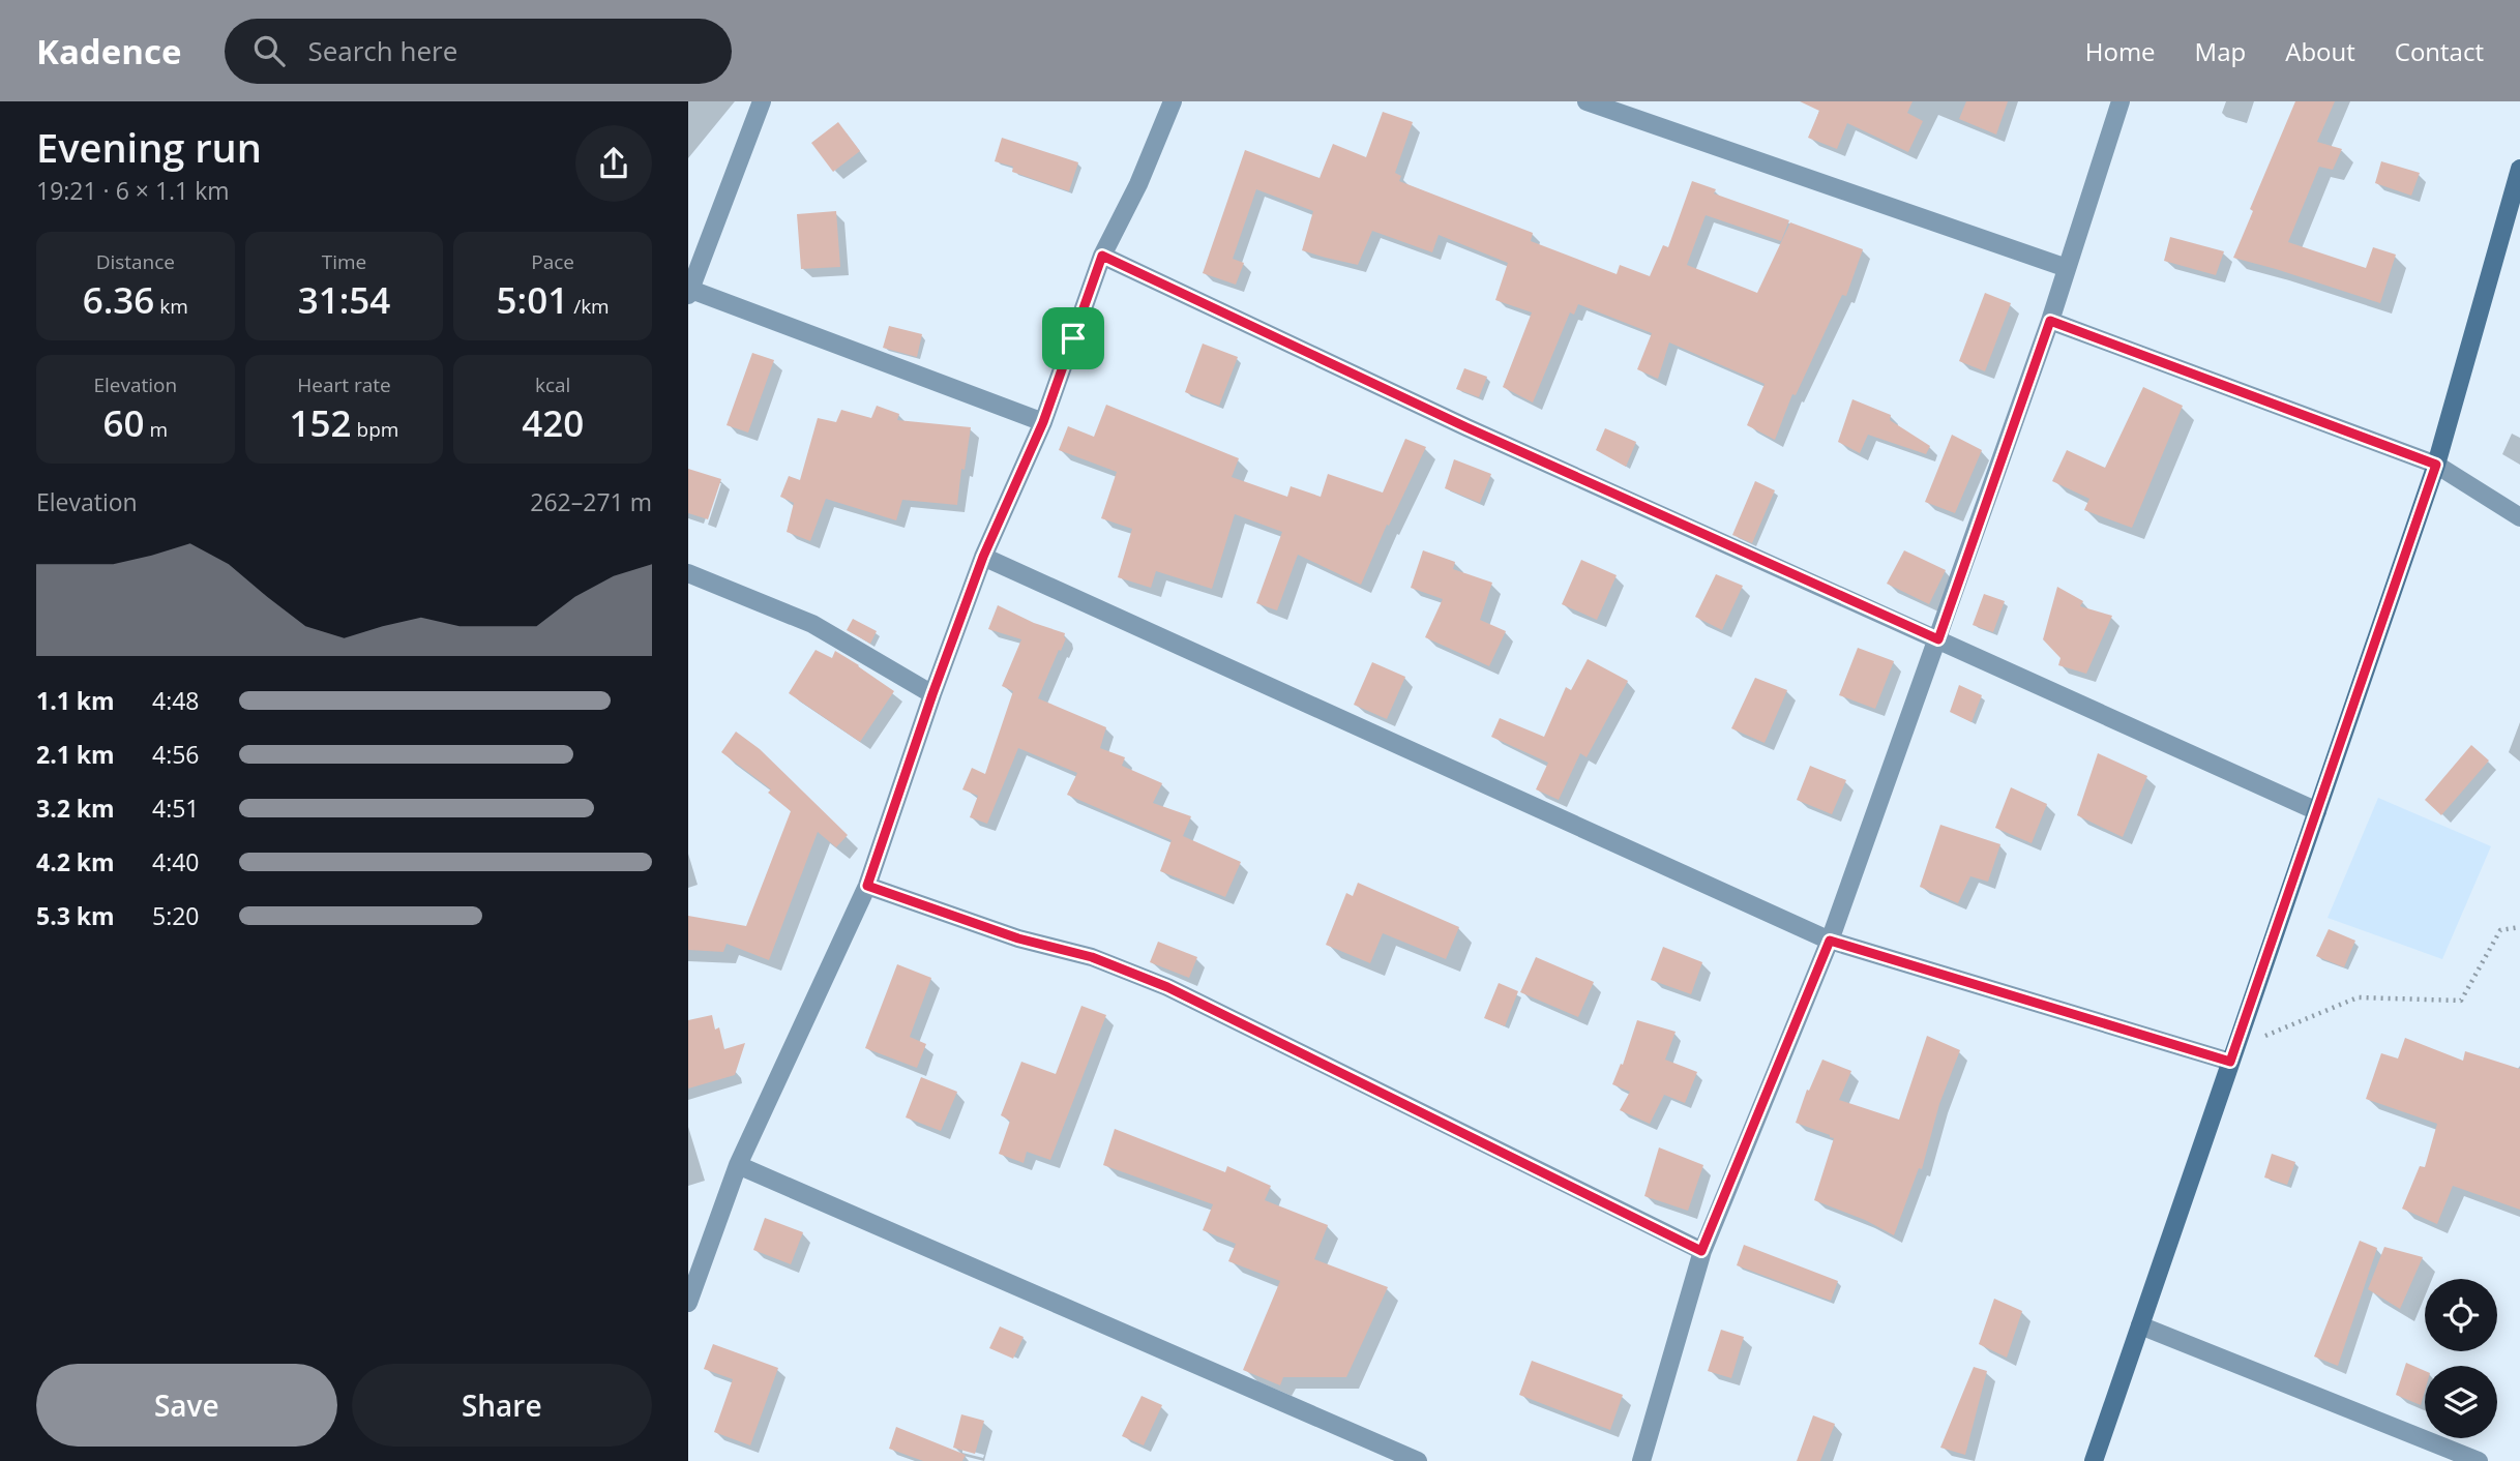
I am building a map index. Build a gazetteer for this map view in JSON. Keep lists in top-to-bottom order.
{
  "page": {
    "header": "Kadence",
    "search": "Search here",
    "nav": [
      "Home",
      "Map",
      "About",
      "Contact"
    ],
    "heading": ["Evening run", "19:21 · 6 × 1.1 km"],
    "stats": [
      ["Distance", "6.36 km"],
      ["Time", "31:54"],
      ["Pace", "5:01 /km"],
      ["Elevation", "60 m"],
      ["Heart rate", "152 bpm"],
      ["kcal", "420"]
    ],
    "chart": ["Elevation", "262–271 m"],
    "list": [
      {
        "name": "1.1 km",
        "note": "4:48"
      },
      {
        "name": "2.1 km",
        "note": "4:56"
      },
      {
        "name": "3.2 km",
        "note": "4:51"
      },
      {
        "name": "4.2 km",
        "note": "4:40"
      },
      {
        "name": "5.3 km",
        "note": "5:20"
      }
    ],
    "buttons": ["Save", "Share"]
  }
}
